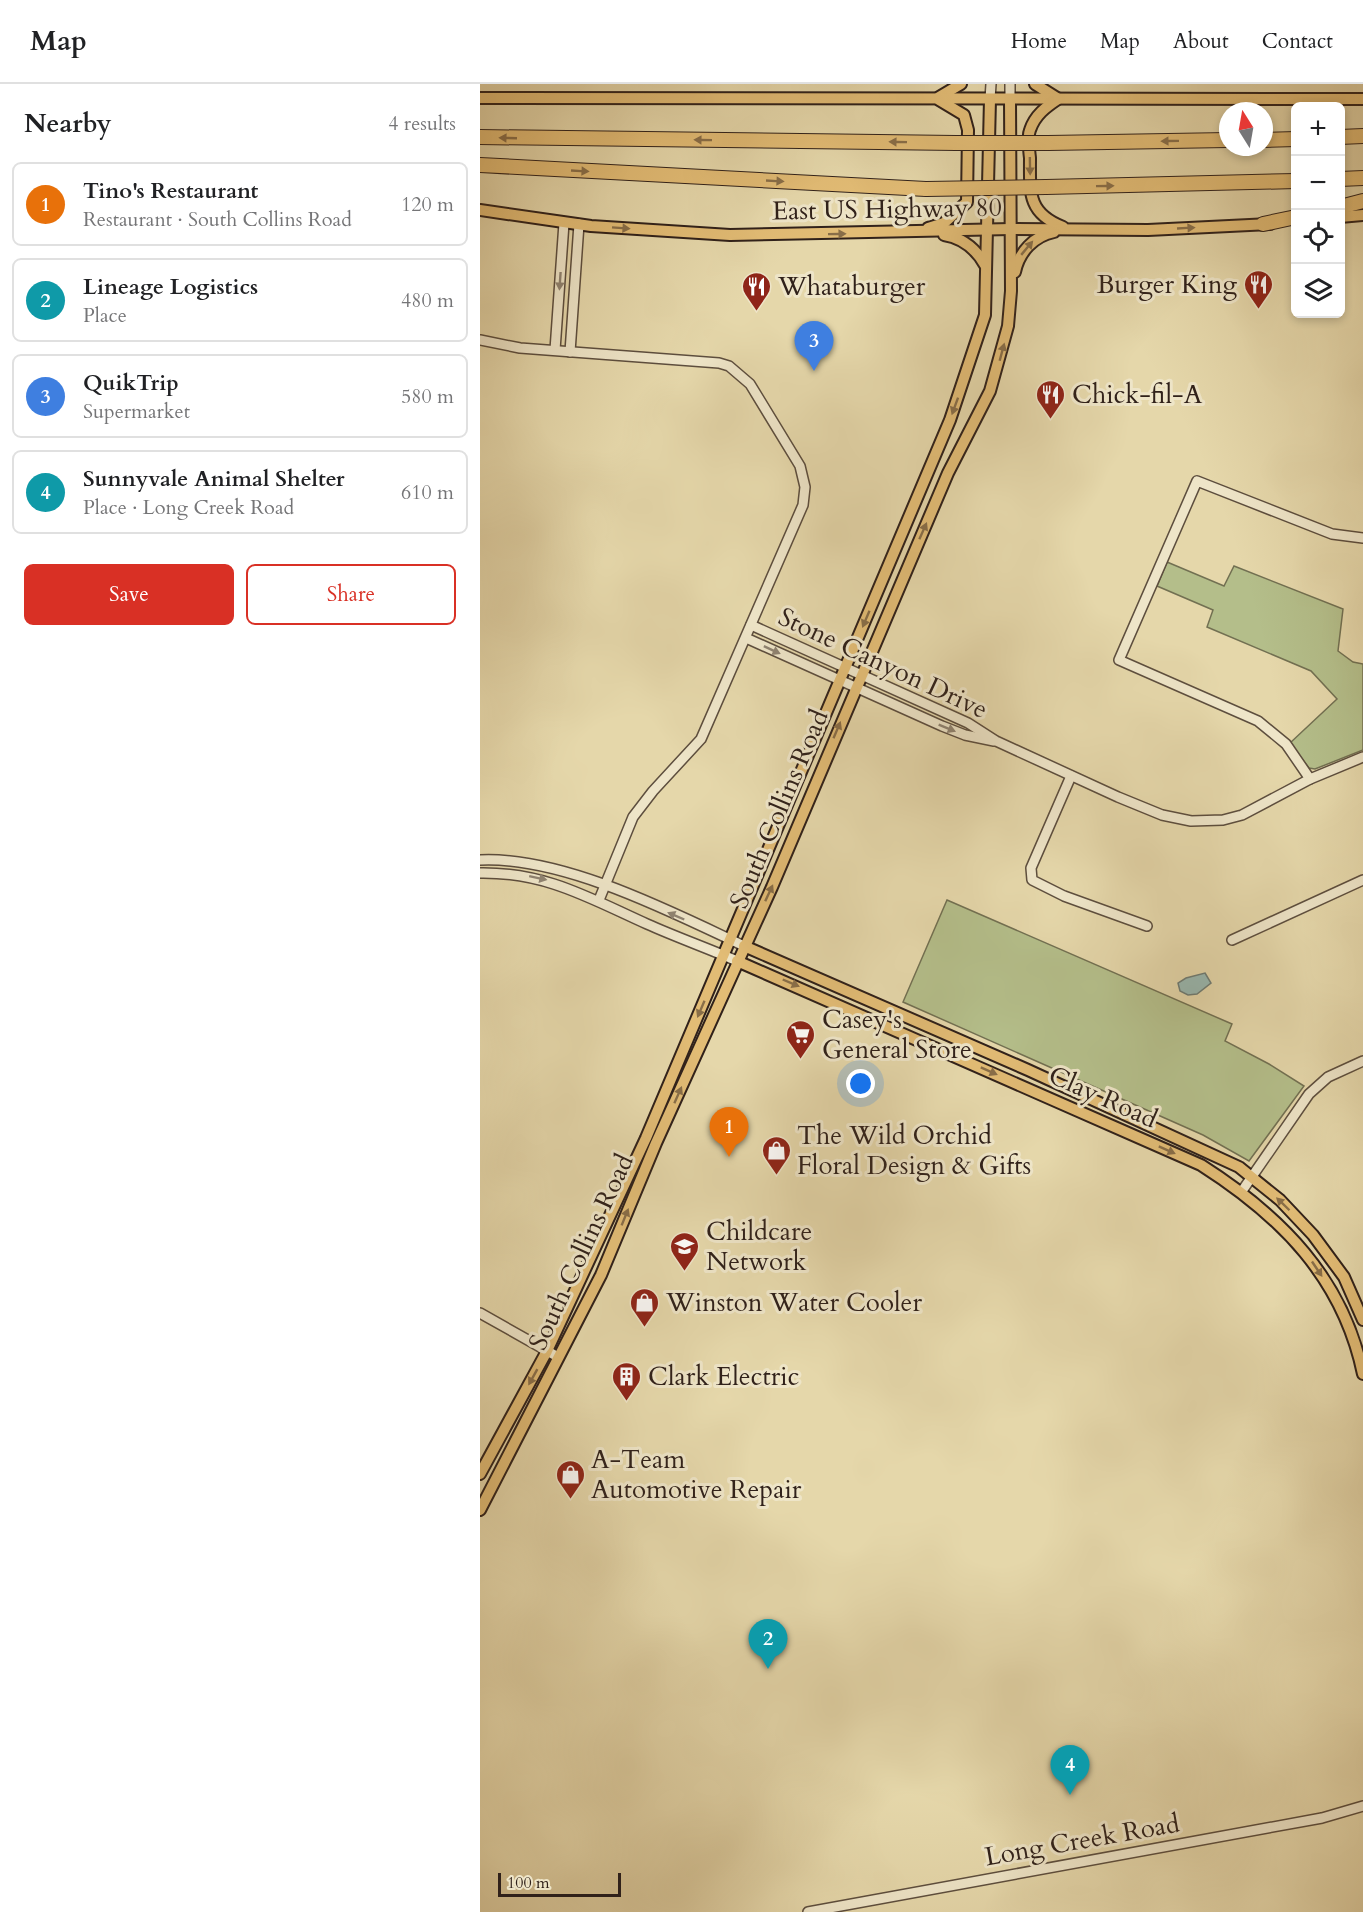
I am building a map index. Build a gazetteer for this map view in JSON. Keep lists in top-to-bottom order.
{
  "streets": {
    "main road": ["East US Highway 80", "South Collins Road", "Clay Road"],
    "street": ["Stone Canyon Drive", "Long Creek Road"]
  },
  "crossings": [
    ["East US Highway 80", "South Collins Road"],
    ["Stone Canyon Drive", "South Collins Road"],
    ["South Collins Road", "Clay Road"]
  ],
  "one_way": ["East US Highway 80"],
  "places": {
    "restaurant": ["Burger King", "Whataburger", "Chick-fil-A"],
    "supermarket": ["Casey's General Store"],
    "shop": ["The Wild Orchid Floral Design & Gifts", "Winston Water Cooler", "A-Team Automotive Repair"],
    "school or university": ["Childcare Network"],
    "building": ["Clark Electric"]
  },
  "scale_bar": "100 m",
  "north": "top",
  "page": {
    "header": "Map",
    "nav": [
      "Home",
      "Map",
      "About",
      "Contact"
    ],
    "heading": ["Nearby", "4 results"],
    "map_buttons": ["+", "−"],
    "list": [
      {
        "mark": "1",
        "name": "Tino's Restaurant",
        "note": "Restaurant · South Collins Road",
        "value": "120 m"
      },
      {
        "mark": "2",
        "name": "Lineage Logistics",
        "note": "Place",
        "value": "480 m"
      },
      {
        "mark": "3",
        "name": "QuikTrip",
        "note": "Supermarket",
        "value": "580 m"
      },
      {
        "mark": "4",
        "name": "Sunnyvale Animal Shelter",
        "note": "Place · Long Creek Road",
        "value": "610 m"
      }
    ],
    "pins": [
      "3",
      "1",
      "2",
      "4"
    ],
    "buttons": ["Save", "Share"],
    "scale": "100 m"
  }
}
